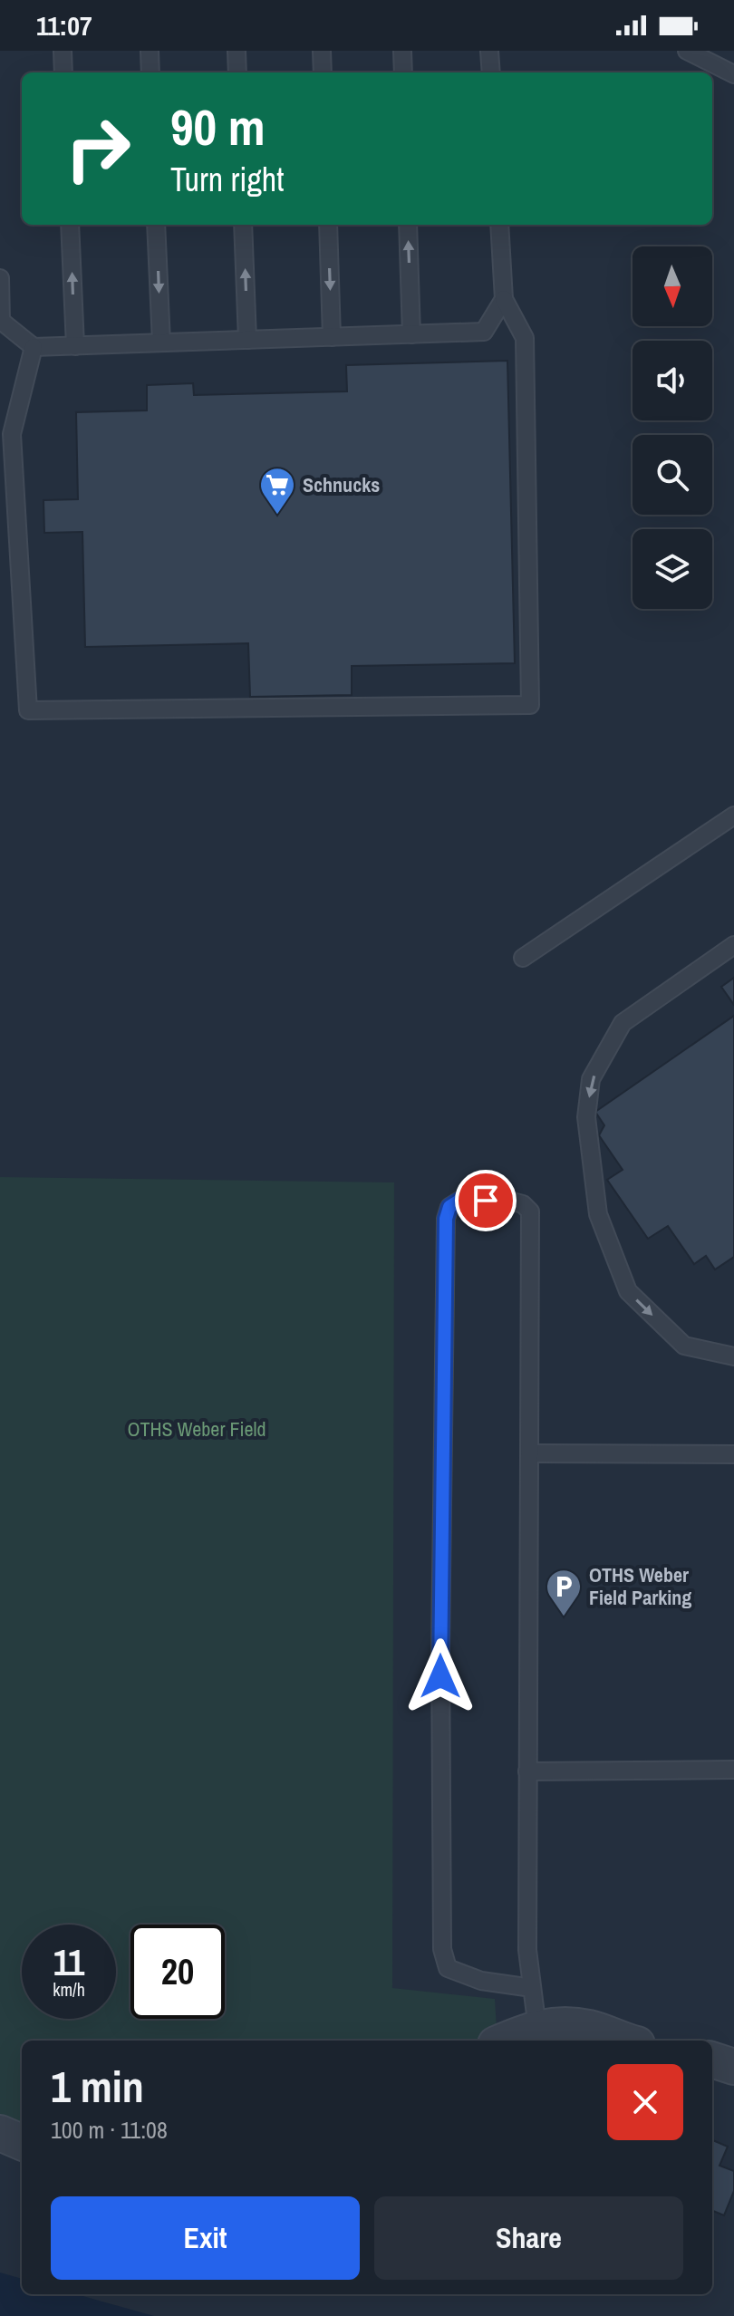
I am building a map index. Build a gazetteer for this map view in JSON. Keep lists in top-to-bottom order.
{
  "parks": ["OTHS Weber Field"],
  "places": {
    "supermarket": ["Schnucks"],
    "parking": ["OTHS Weber Field Parking"]
  },
  "north": "bottom",
  "page": {
    "status": "11:07",
    "turn": ["90 m", "Turn right"],
    "speed": "11 km/h",
    "limit": "20",
    "heading": ["1 min", "100 m · 11:08"],
    "buttons": ["Exit", "Share"]
  }
}
